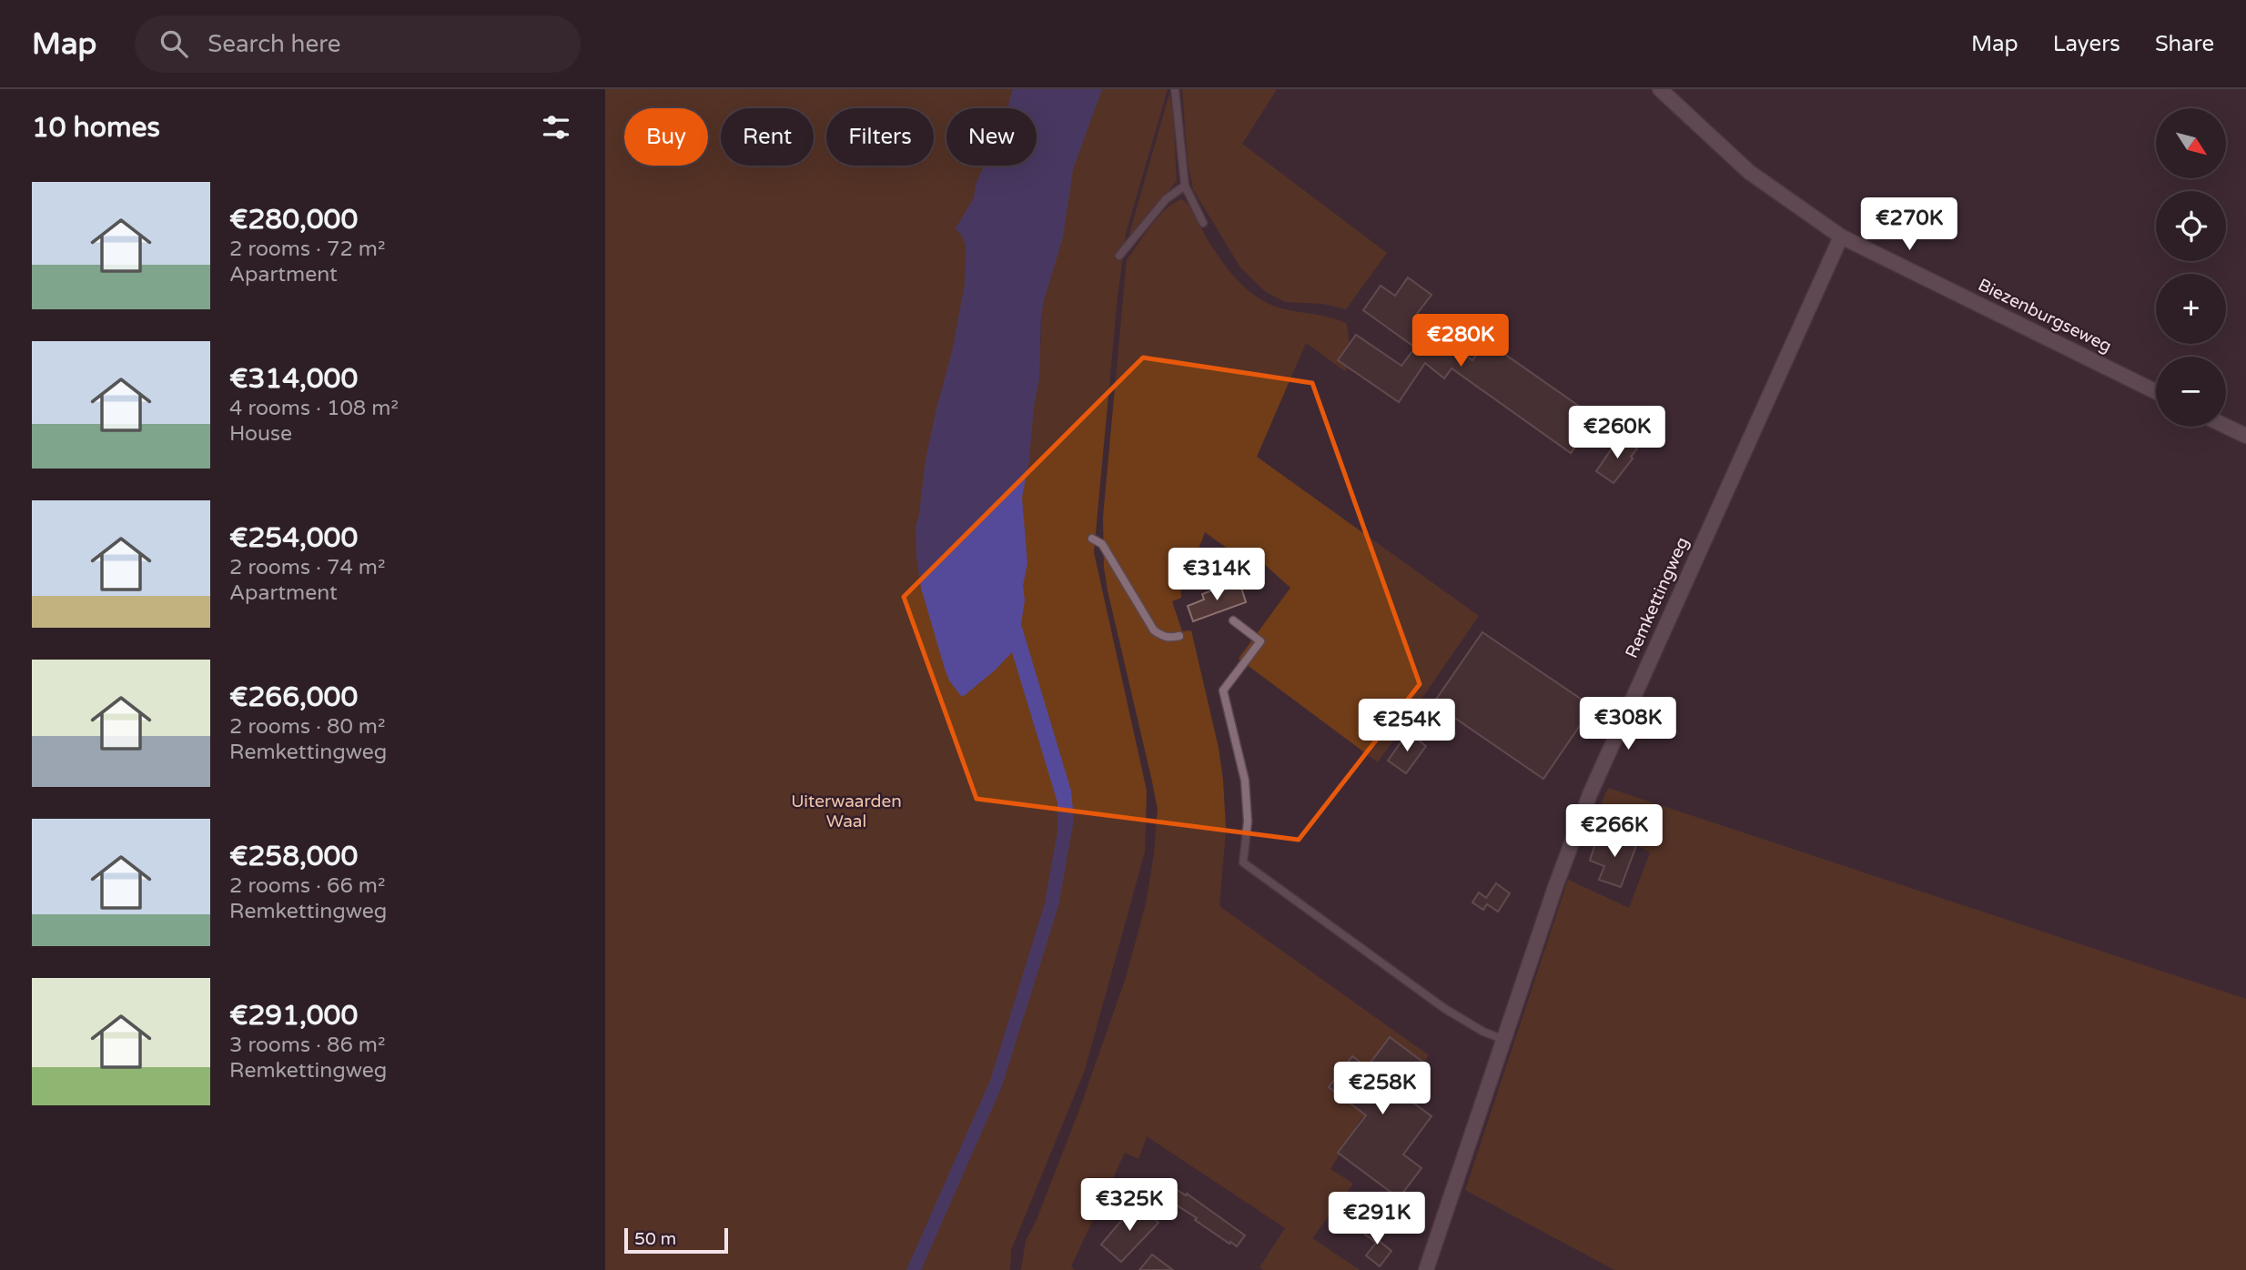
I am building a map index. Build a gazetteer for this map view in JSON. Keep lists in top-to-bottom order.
{
  "streets": {
    "street": ["Biezenburgseweg", "Remkettingweg"]
  },
  "crossings": [
    ["Biezenburgseweg", "Remkettingweg"]
  ],
  "parks": ["Uiterwaarden Waal"],
  "scale_bar": "50 m",
  "north": "bottom right",
  "page": {
    "header": "Map",
    "search": "Search here",
    "nav": ["Map", "Layers", "Share"],
    "heading": "10 homes",
    "map_buttons": ["+", "−"],
    "chip": [
      "Buy",
      "Rent",
      "Filters",
      "New"
    ],
    "list": [
      {
        "name": "€280,000",
        "note": "2 rooms · 72 m² · Apartment"
      },
      {
        "name": "€314,000",
        "note": "4 rooms · 108 m² · House"
      },
      {
        "name": "€254,000",
        "note": "2 rooms · 74 m² · Apartment"
      },
      {
        "name": "€266,000",
        "note": "2 rooms · 80 m² · Remkettingweg"
      },
      {
        "name": "€258,000",
        "note": "2 rooms · 66 m² · Remkettingweg"
      },
      {
        "name": "€291,000",
        "note": "3 rooms · 86 m² · Remkettingweg"
      }
    ],
    "price": [
      "€270K",
      "€280K",
      "€260K",
      "€314K",
      "€308K",
      "€254K",
      "€266K",
      "€258K",
      "€325K",
      "€291K"
    ],
    "scale": "50 m"
  }
}
